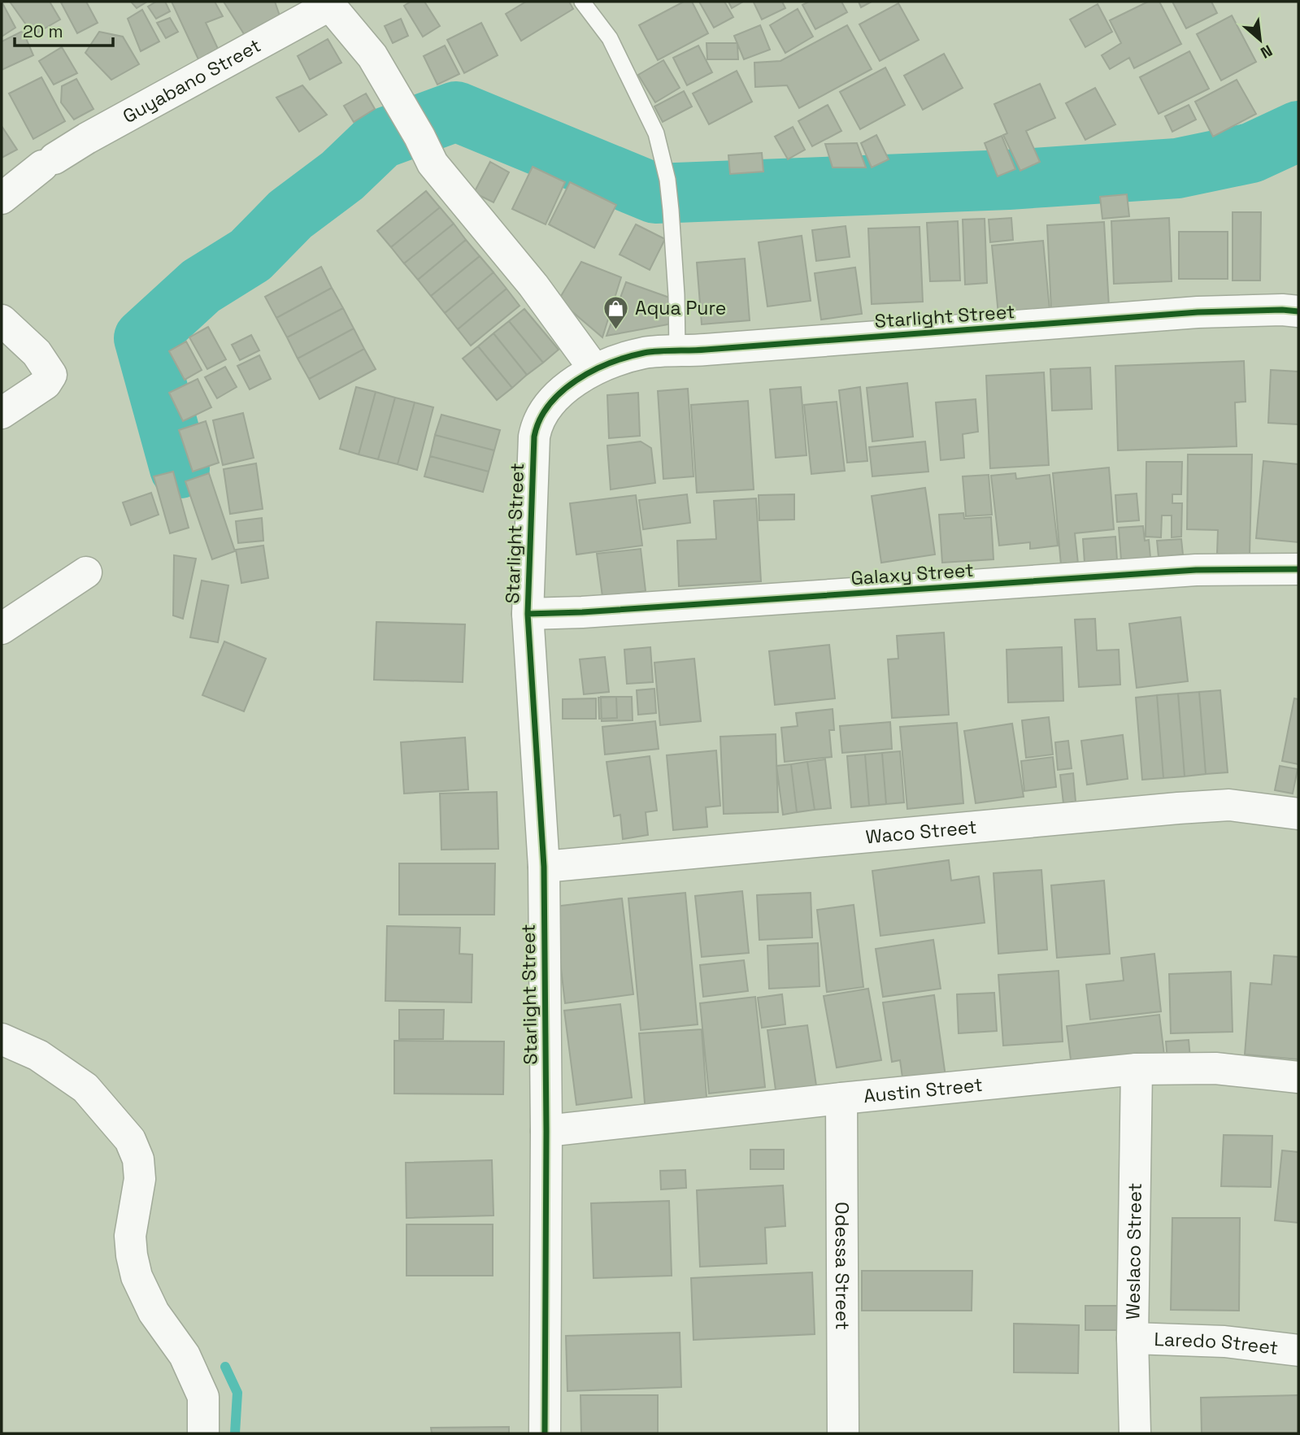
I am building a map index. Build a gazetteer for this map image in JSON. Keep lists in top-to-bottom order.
{
  "streets": {
    "street": [
      "Guyabano Street",
      "Starlight Street",
      "Galaxy Street",
      "Waco Street",
      "Austin Street",
      "Weslaco Street",
      "Odessa Street",
      "Laredo Street"
    ]
  },
  "crossings": [
    ["Starlight Street", "Galaxy Street"],
    ["Starlight Street", "Waco Street"],
    ["Starlight Street", "Austin Street"],
    ["Austin Street", "Weslaco Street"],
    ["Austin Street", "Odessa Street"],
    ["Weslaco Street", "Laredo Street"]
  ],
  "places": {
    "shop": ["Aqua Pure"]
  },
  "scale_bar": "20 m",
  "north": "bottom right"
}
